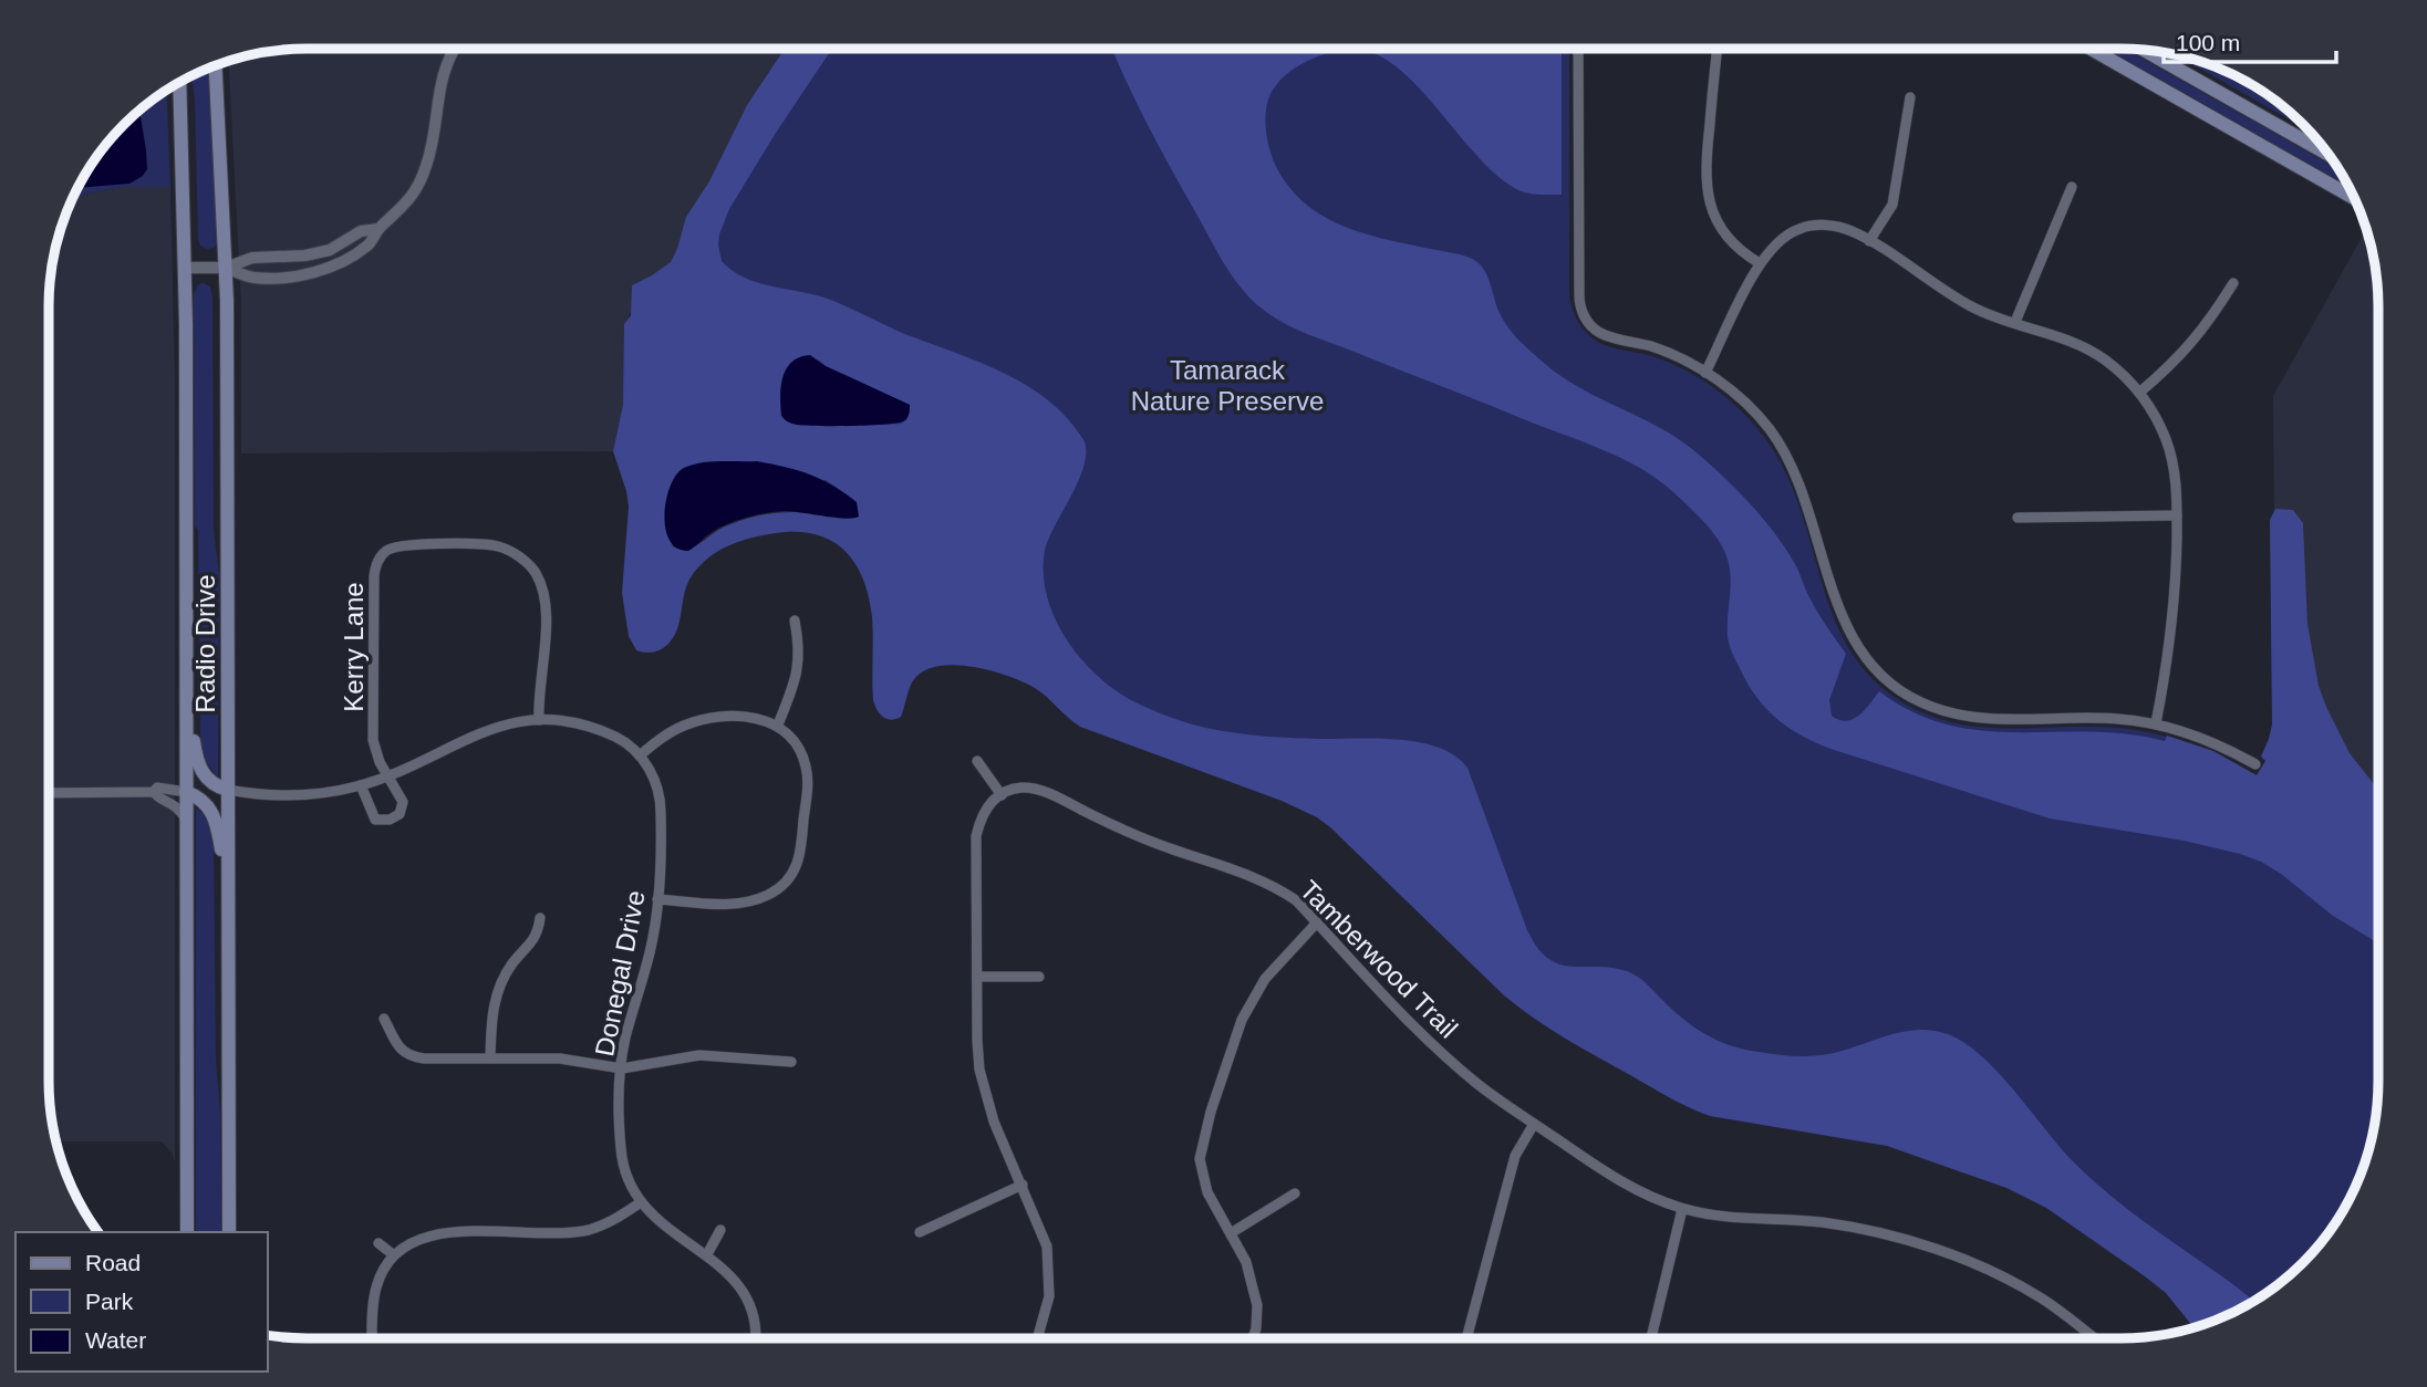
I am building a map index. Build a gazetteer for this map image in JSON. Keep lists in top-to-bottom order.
{
  "streets": {
    "main road": ["Radio Drive"],
    "street": ["Kerry Lane", "Tamberwood Trail", "Donegal Drive"]
  },
  "crossings": [
    ["Radio Drive", "Donegal Drive"],
    ["Kerry Lane", "Donegal Drive"]
  ],
  "parks": ["Tamarack Nature Preserve"],
  "legend": ["Road", "Park", "Water"],
  "scale_bar": "100 m"
}
